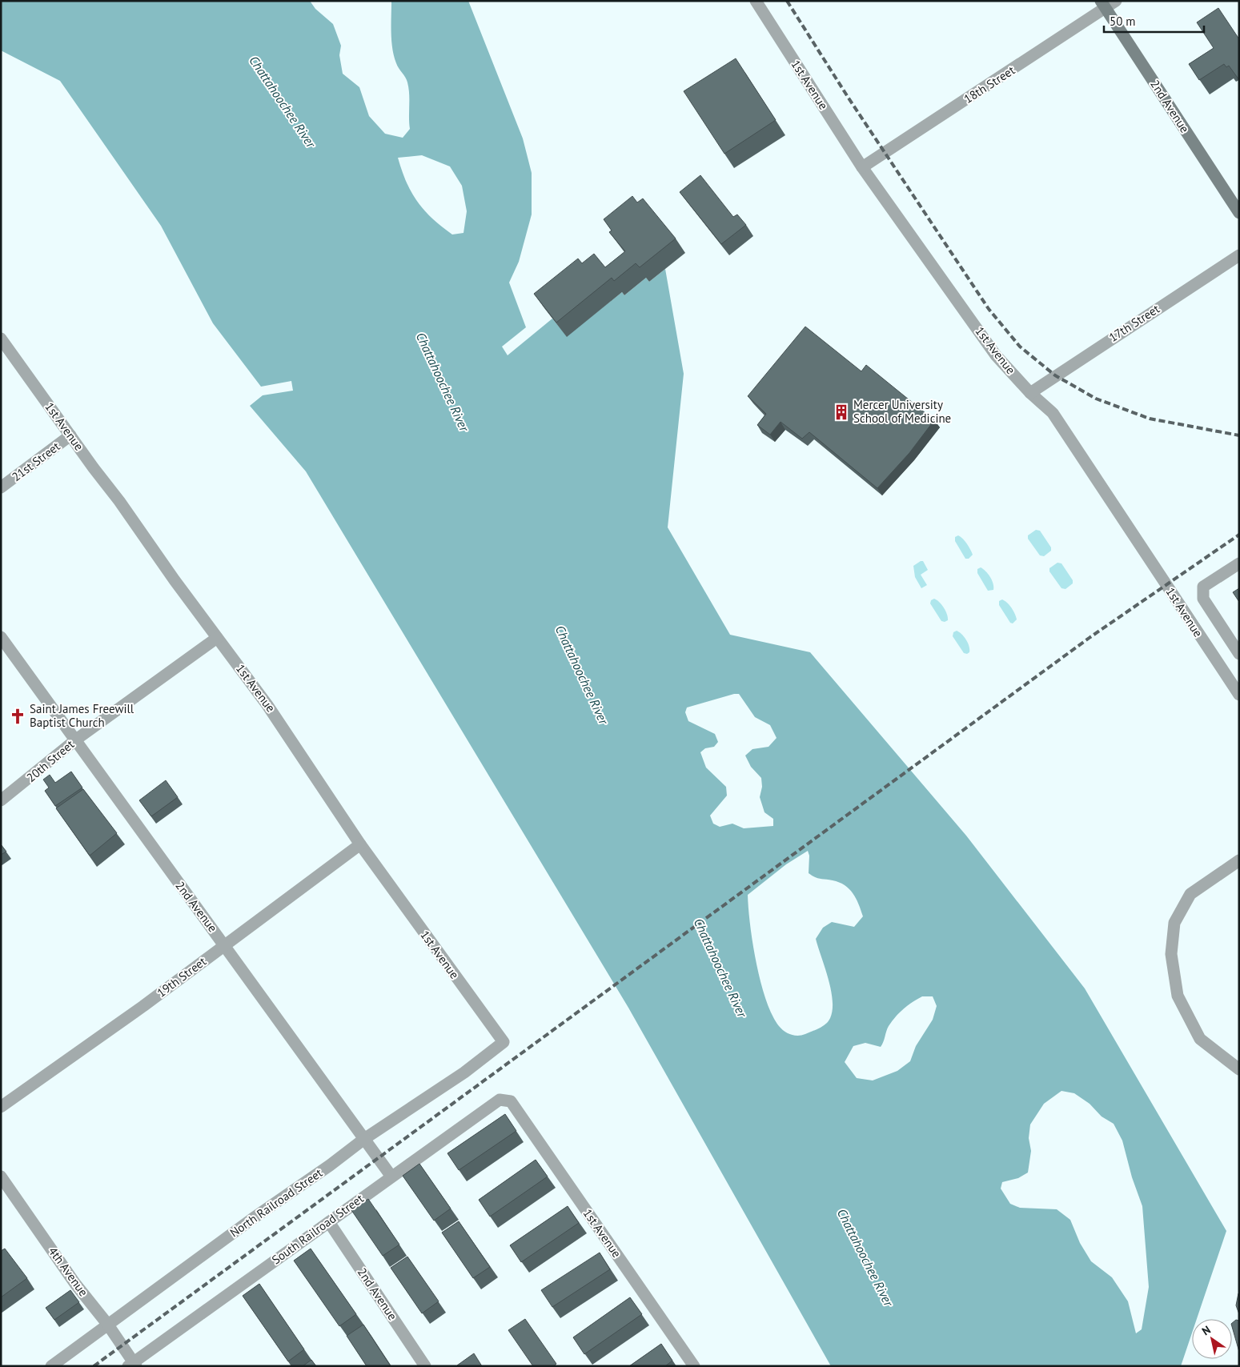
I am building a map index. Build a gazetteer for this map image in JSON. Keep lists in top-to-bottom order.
{
  "streets": {
    "main road": ["2nd Avenue"],
    "street": [
      "1st Avenue",
      "18th Street",
      "17th Street",
      "21st Street",
      "20th Street",
      "19th Street",
      "North Railroad Street",
      "South Railroad Street",
      "4th Avenue"
    ]
  },
  "crossings": [
    ["1st Avenue", "18th Street"],
    ["1st Avenue", "17th Street"],
    ["1st Avenue", "21st Street"],
    ["1st Avenue", "20th Street"],
    ["1st Avenue", "19th Street"],
    ["1st Avenue", "North Railroad Street"],
    ["1st Avenue", "South Railroad Street"],
    ["18th Street", "2nd Avenue"],
    ["2nd Avenue", "20th Street"],
    ["2nd Avenue", "19th Street"],
    ["2nd Avenue", "North Railroad Street"],
    ["2nd Avenue", "South Railroad Street"],
    ["North Railroad Street", "4th Avenue"],
    ["South Railroad Street", "4th Avenue"]
  ],
  "water": ["Chattahoochee River"],
  "places": {
    "building": ["Mercer University School of Medicine"],
    "church": ["Saint James Freewill Baptist Church"]
  },
  "scale_bar": "50 m",
  "north": "top left"
}
